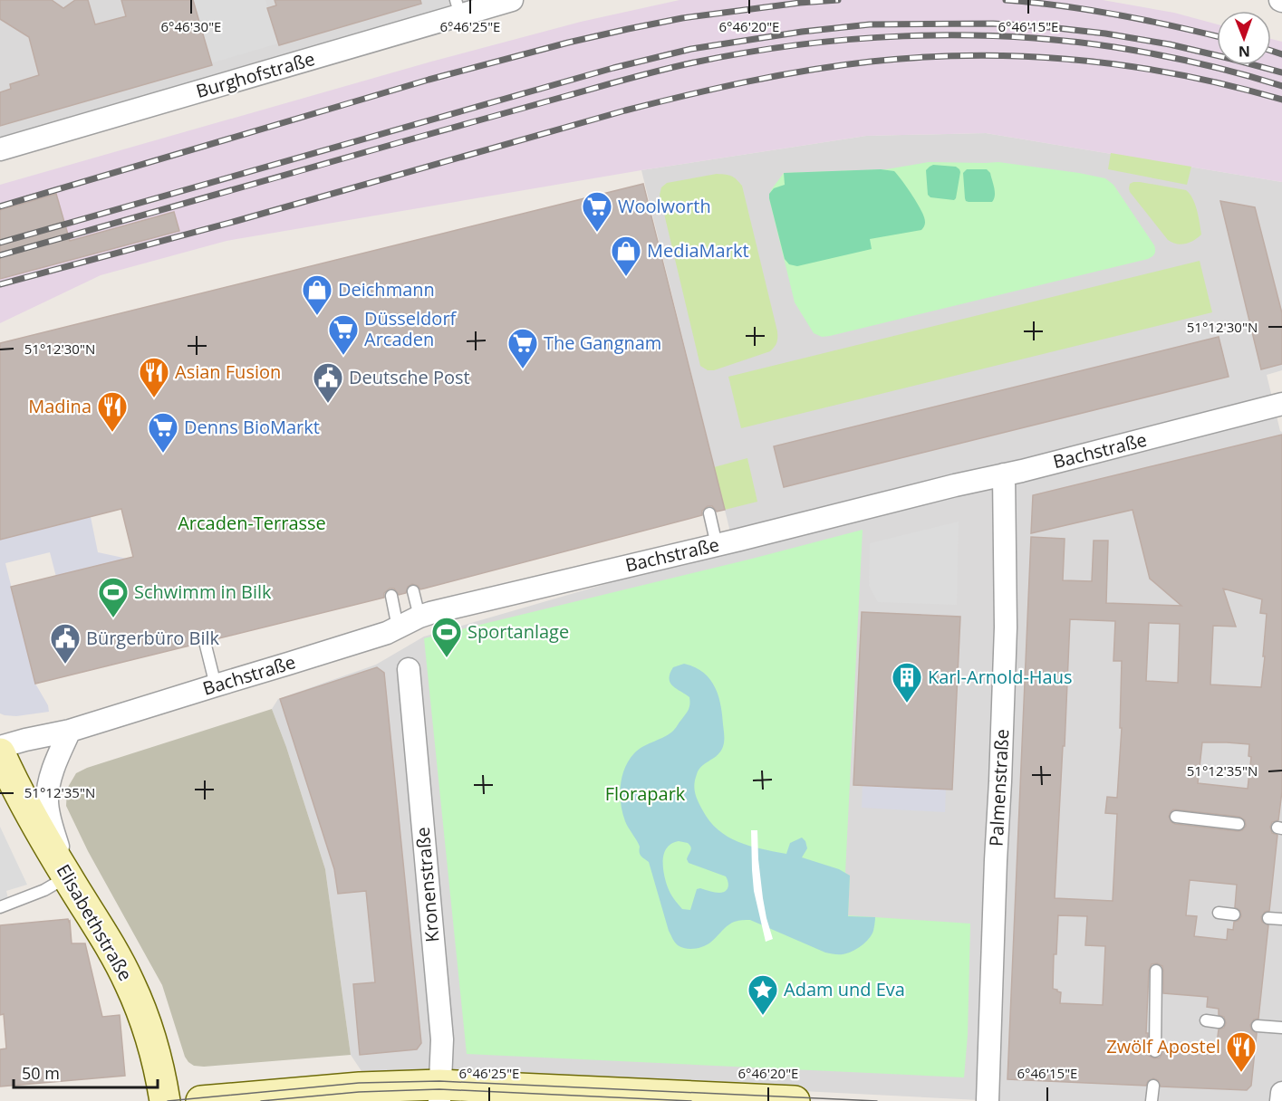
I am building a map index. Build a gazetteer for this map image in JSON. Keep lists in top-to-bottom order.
{
  "streets": {
    "street": [
      "Burghofstraße",
      "Bachstraße",
      "Palmenstraße",
      "Kronenstraße",
      "Elisabethstraße"
    ]
  },
  "crossings": [
    ["Bachstraße", "Palmenstraße"]
  ],
  "parks": ["Arcaden-Terrasse", "Florapark"],
  "places": {
    "supermarket": [
      "Woolworth",
      "Düsseldorf Arcaden",
      "The Gangnam",
      "Denns BioMarkt"
    ],
    "shop": ["MediaMarkt", "Deichmann"],
    "restaurant": ["Asian Fusion", "Madina", "Zwölf Apostel"],
    "public building": ["Deutsche Post", "Bürgerbüro Bilk"],
    "sports": ["Schwimm in Bilk", "Sportanlage"],
    "building": ["Karl-Arnold-Haus"],
    "place": ["Adam und Eva"]
  },
  "scale_bar": "50 m",
  "north": "bottom",
  "coordinates": [
    "6°46'30\"E",
    "6°46'25\"E",
    "6°46'20\"E",
    "6°46'15\"E",
    "51°12'30\"N",
    "51°12'35\"N"
  ]
}
